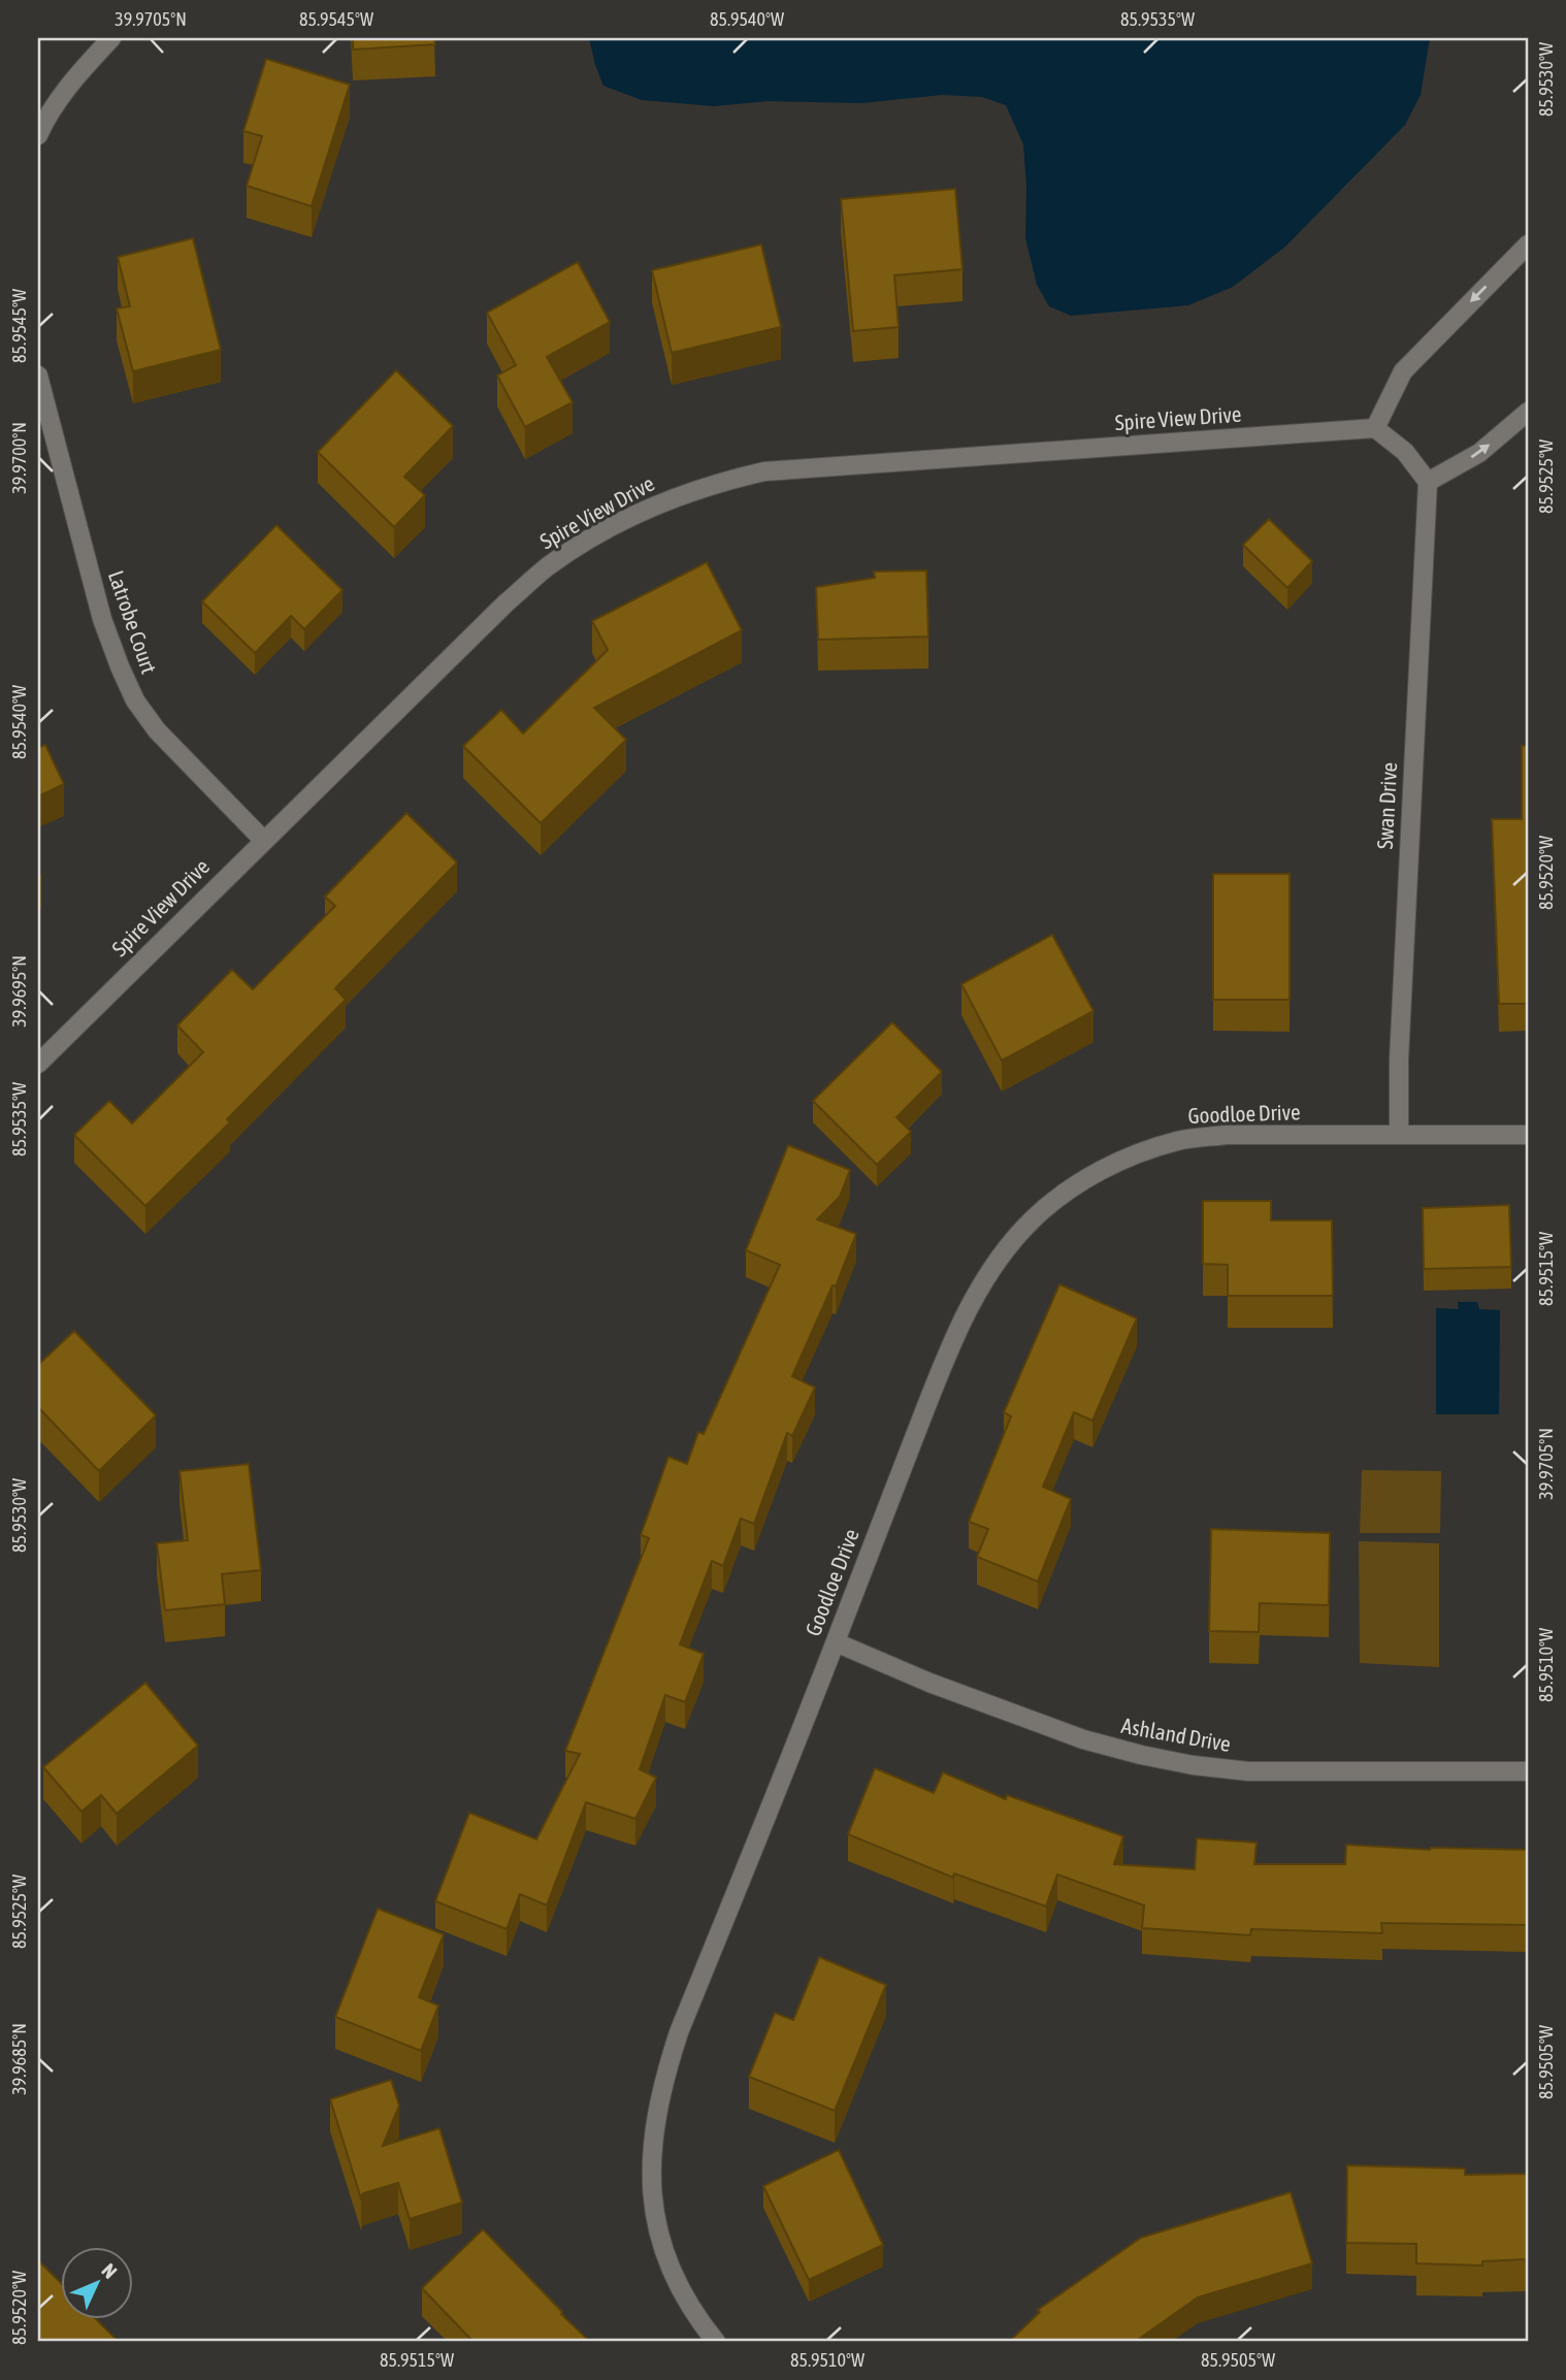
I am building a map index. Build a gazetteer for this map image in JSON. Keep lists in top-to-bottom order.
{
  "streets": {
    "street": [
      "Spire View Drive",
      "Latrobe Court",
      "Swan Drive",
      "Goodloe Drive",
      "Ashland Drive"
    ]
  },
  "crossings": [
    ["Spire View Drive", "Latrobe Court"],
    ["Swan Drive", "Goodloe Drive"],
    ["Goodloe Drive", "Ashland Drive"]
  ],
  "north": "top right",
  "coordinates": [
    "39.9705°N",
    "85.9545°W",
    "85.9540°W",
    "85.9535°W",
    "85.9530°W",
    "39.9700°N",
    "85.9525°W",
    "85.9520°W",
    "39.9695°N",
    "85.9515°W",
    "85.9510°W",
    "39.9685°N",
    "85.9505°W"
  ]
}
